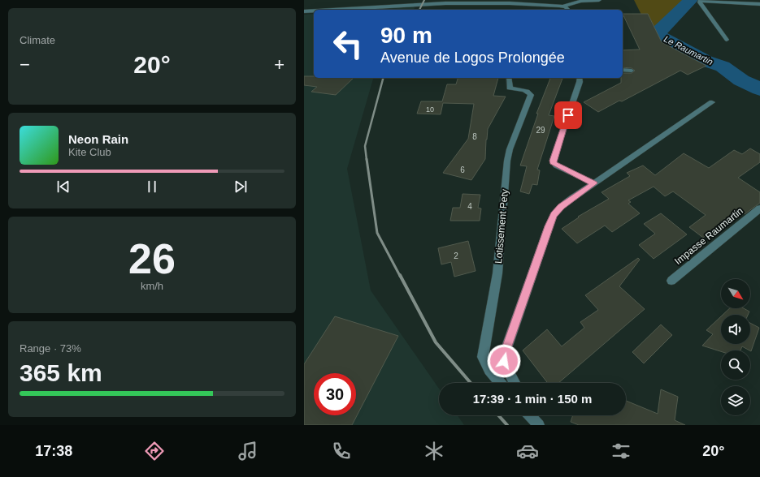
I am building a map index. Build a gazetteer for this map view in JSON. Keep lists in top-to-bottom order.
{
  "streets": {
    "street": ["Lotissement Pety", "Impasse Raumartin"]
  },
  "water": ["Le Raumartin"],
  "house_numbers": [
    "10",
    "29",
    "8",
    "6",
    "4",
    "2"
  ],
  "north": "bottom right",
  "page": {
    "tile": [
      "Climate",
      ["26", "km/h"],
      ["Range · 73%", "365 km"]
    ],
    "turn": ["90 m", "Avenue de Logos Prolongée"],
    "heat": ["−", "20°", "+"],
    "song": ["Neon Rain", "Kite Club"],
    "limit": "30",
    "trip": "17:39 · 1 min · 150 m",
    "tabs": ["17:38", "20°"]
  }
}
